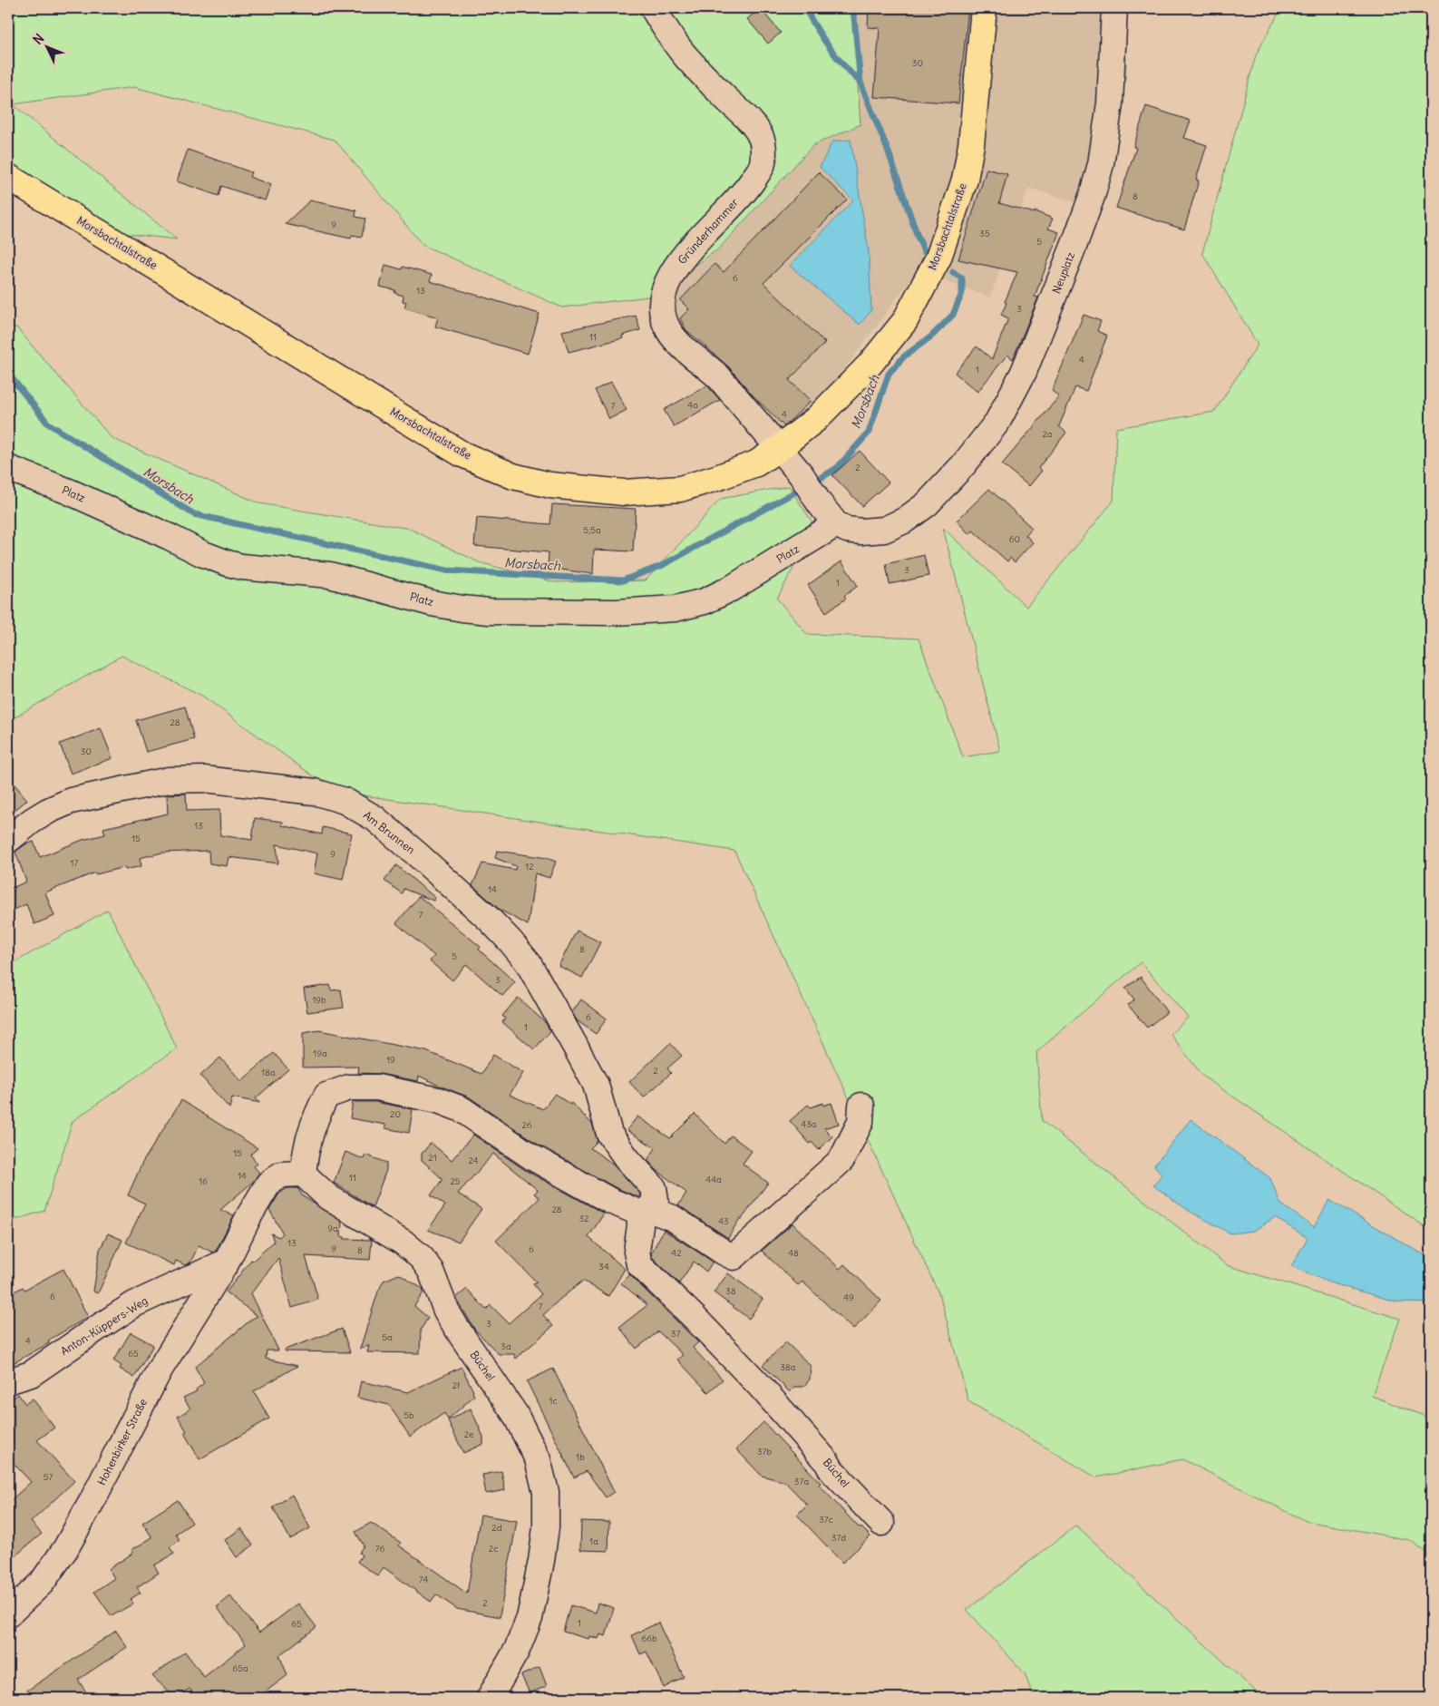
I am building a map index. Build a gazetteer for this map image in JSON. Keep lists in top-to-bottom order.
{
  "streets": {
    "main road": ["Morsbachtalstraße"],
    "street": [
      "Gründerhammer",
      "Neuplatz",
      "Platz",
      "Am Brunnen",
      "Anton-Küppers-Weg",
      "Büchel",
      "Hohenbirker Straße"
    ]
  },
  "crossings": [
    ["Morsbachtalstraße", "Gründerhammer"],
    ["Gründerhammer", "Neuplatz"],
    ["Gründerhammer", "Platz"],
    ["Neuplatz", "Platz"],
    ["Am Brunnen", "Büchel"],
    ["Anton-Küppers-Weg", "Hohenbirker Straße"]
  ],
  "water": ["Morsbach"],
  "house_numbers": [
    "30",
    "8",
    "9",
    "35",
    "5",
    "6",
    "13",
    "3",
    "11",
    "4",
    "1",
    "4a",
    "7",
    "4",
    "2a",
    "2",
    "5;5a",
    "60",
    "3",
    "1",
    "28",
    "30",
    "13",
    "15",
    "9",
    "17",
    "12",
    "14",
    "7",
    "8",
    "5",
    "3",
    "19b",
    "6",
    "1",
    "19a",
    "19",
    "2",
    "18a",
    "20",
    "43a",
    "26",
    "15",
    "21",
    "24",
    "14",
    "11",
    "44a",
    "16",
    "25",
    "28",
    "32",
    "43",
    "9a",
    "13",
    "9",
    "6",
    "8",
    "42",
    "48",
    "34",
    "38",
    "6",
    "49",
    "7",
    "3",
    "37",
    "5a",
    "4",
    "3a",
    "65",
    "38a",
    "2f",
    "1c",
    "5b",
    "2e",
    "37b",
    "1b",
    "57",
    "37a",
    "37c",
    "2d",
    "37d",
    "1a",
    "76",
    "2c",
    "74",
    "2",
    "1",
    "65",
    "66b",
    "65a"
  ],
  "north": "top left"
}
